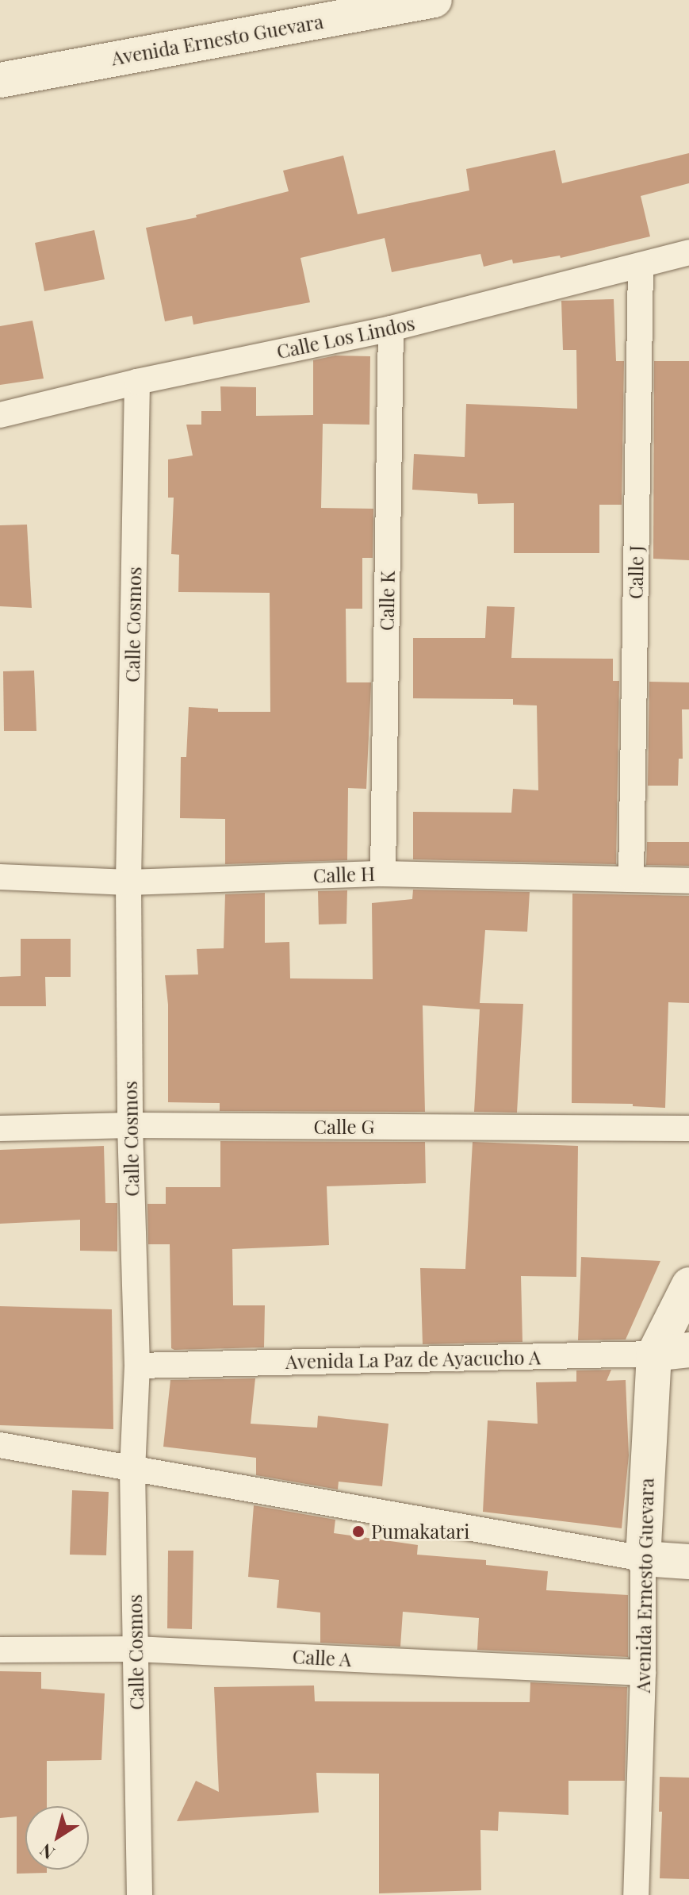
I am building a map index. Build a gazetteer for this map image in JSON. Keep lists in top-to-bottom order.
{
  "streets": {
    "main road": ["Avenida Ernesto Guevara", "Avenida La Paz de Ayacucho A"],
    "street": [
      "Calle Los Lindos",
      "Calle J",
      "Calle K",
      "Calle Cosmos",
      "Calle H",
      "Calle G",
      "Calle A"
    ]
  },
  "crossings": [
    ["Avenida Ernesto Guevara", "Avenida La Paz de Ayacucho A"],
    ["Avenida Ernesto Guevara", "Calle A"],
    ["Calle Los Lindos", "Calle J"],
    ["Calle Los Lindos", "Calle K"],
    ["Calle Los Lindos", "Calle Cosmos"],
    ["Calle J", "Calle H"],
    ["Calle K", "Calle H"],
    ["Calle Cosmos", "Calle H"],
    ["Calle Cosmos", "Calle G"],
    ["Calle Cosmos", "Avenida La Paz de Ayacucho A"],
    ["Calle Cosmos", "Calle A"]
  ],
  "places": ["Pumakatari"],
  "north": "bottom left"
}
